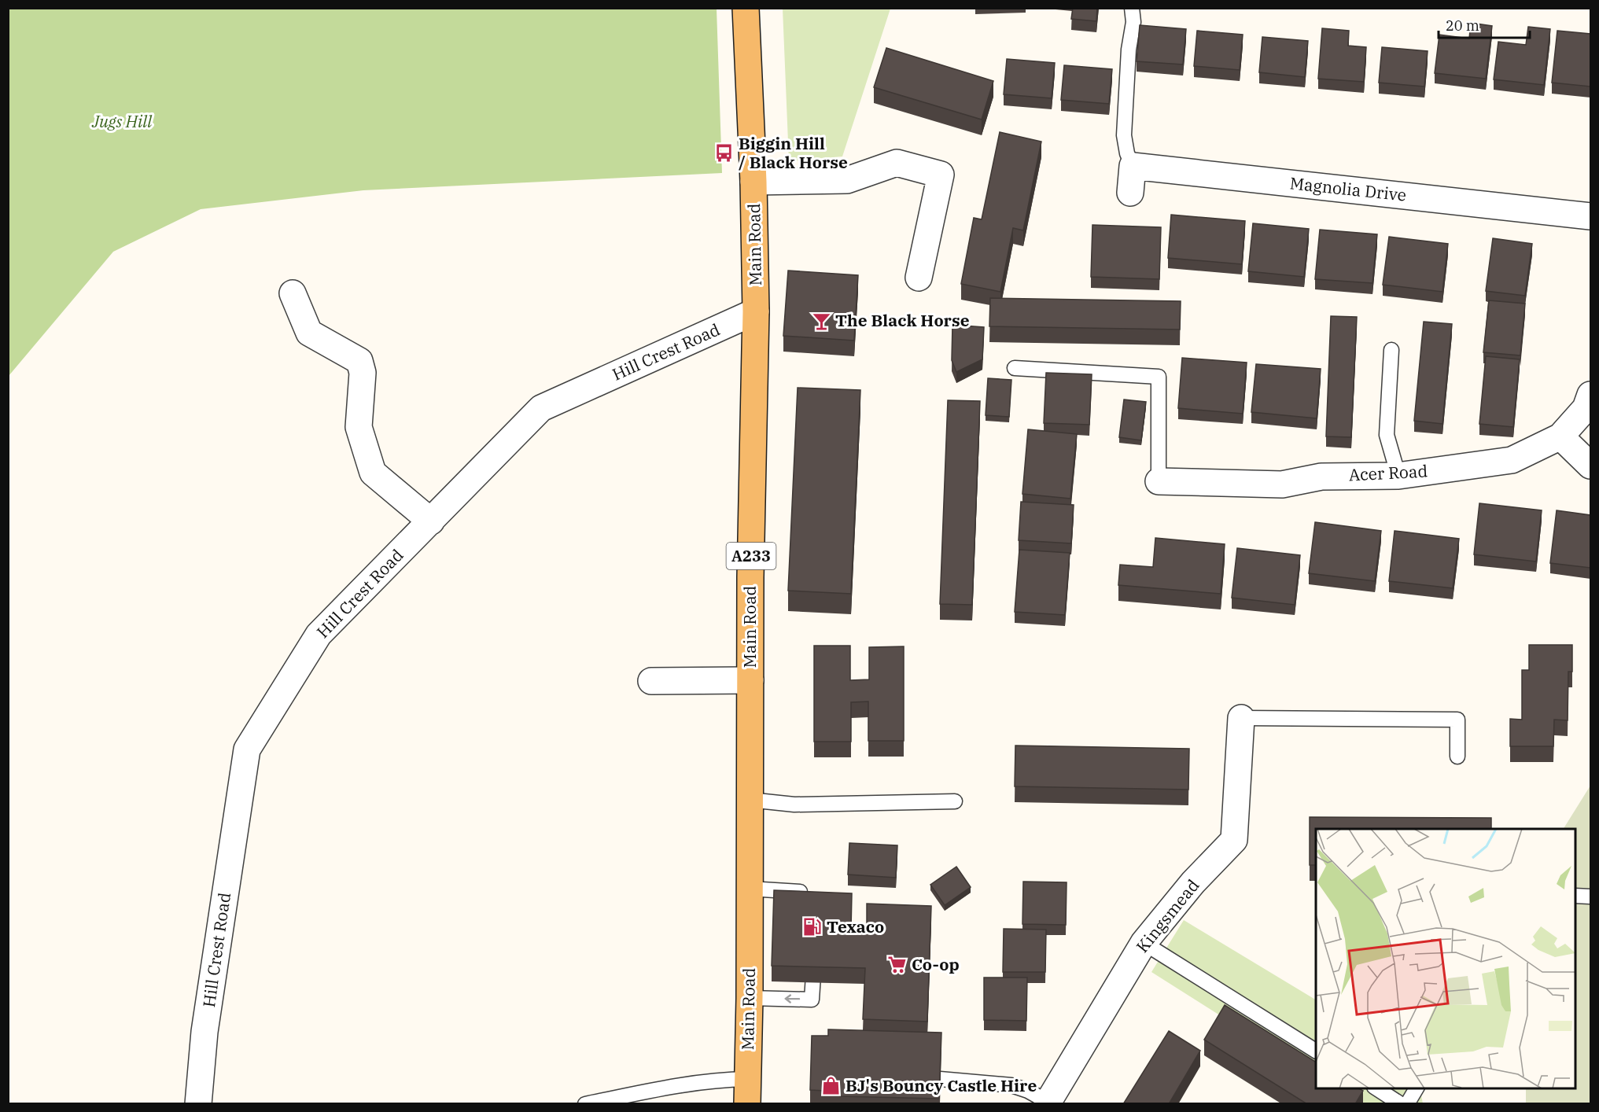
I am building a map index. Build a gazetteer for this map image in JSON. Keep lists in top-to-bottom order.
{
  "streets": {
    "main road": ["Main Road", "A233"],
    "street": [
      "Magnolia Drive",
      "Hill Crest Road",
      "Acer Road",
      "Kingsmead"
    ]
  },
  "crossings": [
    ["Main Road", "Hill Crest Road"]
  ],
  "parks": ["Jugs Hill"],
  "places": {
    "bus stop": ["Biggin Hill / Black Horse"],
    "bar": ["The Black Horse"],
    "fuel station": ["Texaco"],
    "supermarket": ["Co-op"],
    "shop": ["BJ's Bouncy Castle Hire"]
  },
  "scale_bar": "20 m"
}
